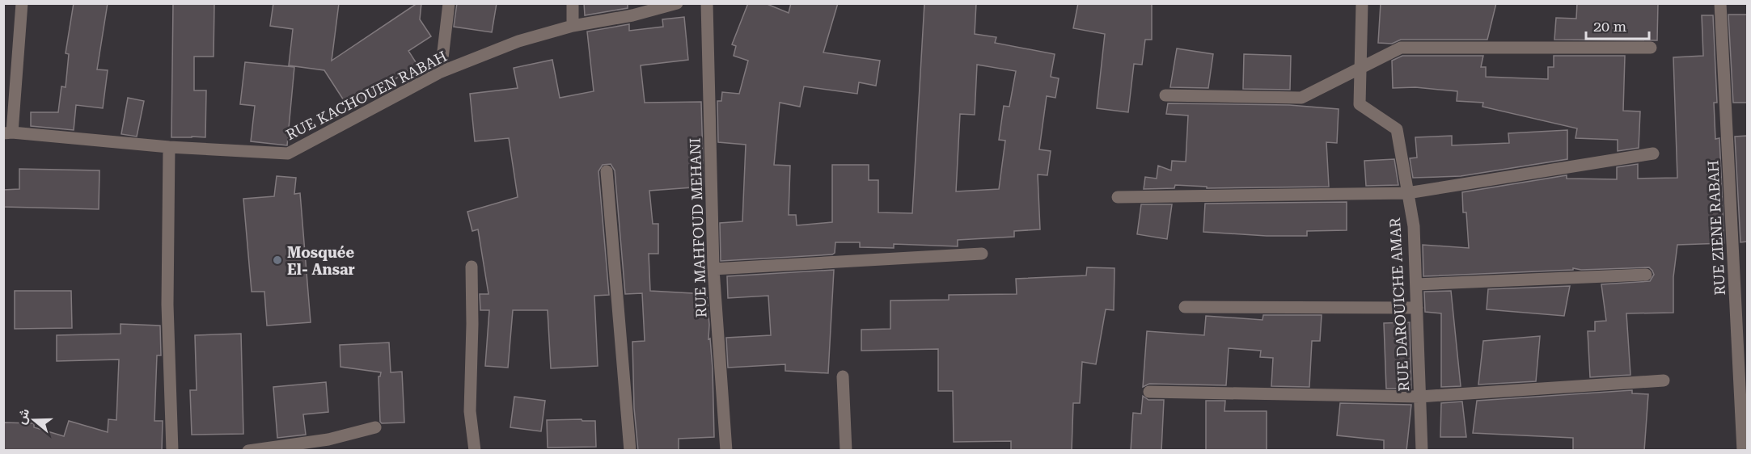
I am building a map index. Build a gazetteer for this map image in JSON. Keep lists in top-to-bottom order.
{
  "streets": {
    "street": [
      "RUE KACHOUEN RABAH",
      "RUE MAHFOUD MEHANI",
      "RUE ZIENE RABAH",
      "RUE DAROUICHE AMAR"
    ]
  },
  "places": ["Mosquée El- Ansar"],
  "scale_bar": "20 m",
  "north": "left"
}
